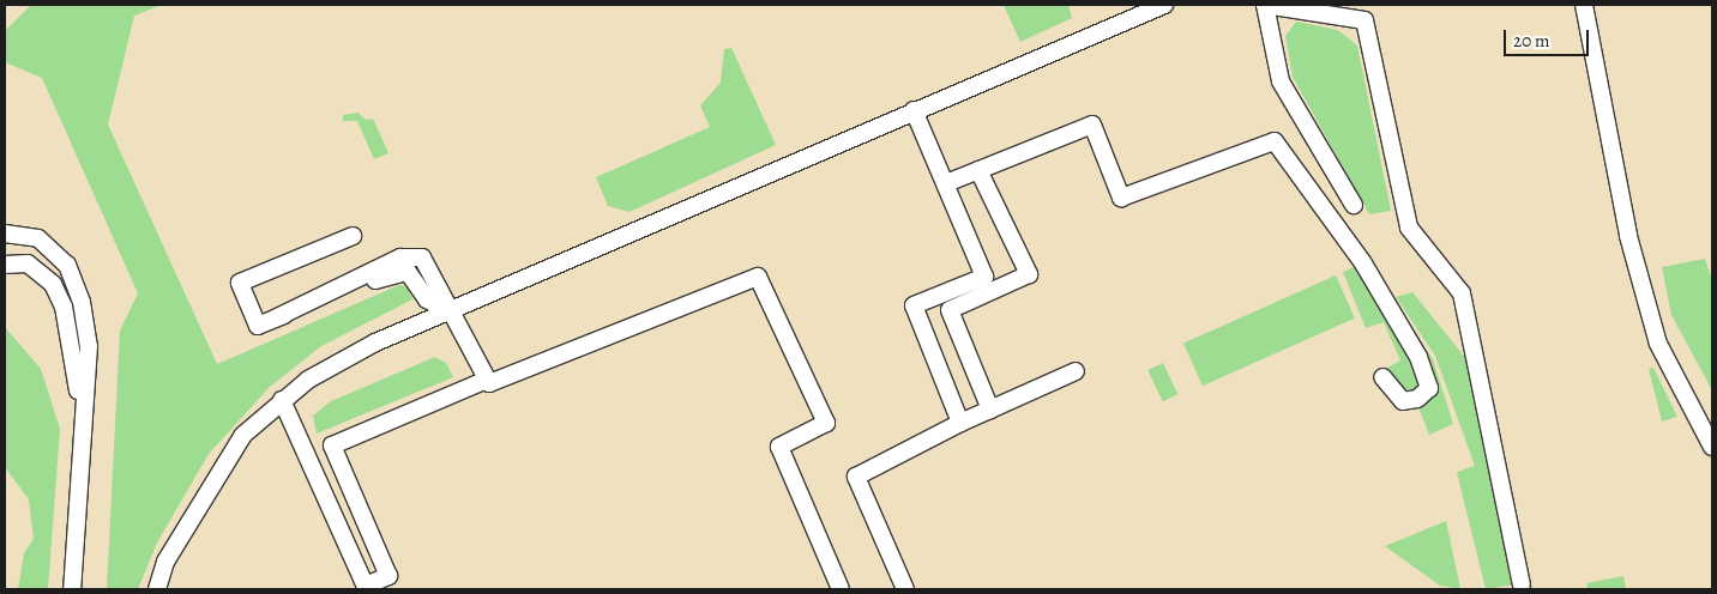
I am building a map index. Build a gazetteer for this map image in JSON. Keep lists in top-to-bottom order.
{
  "scale_bar": "20 m"
}
